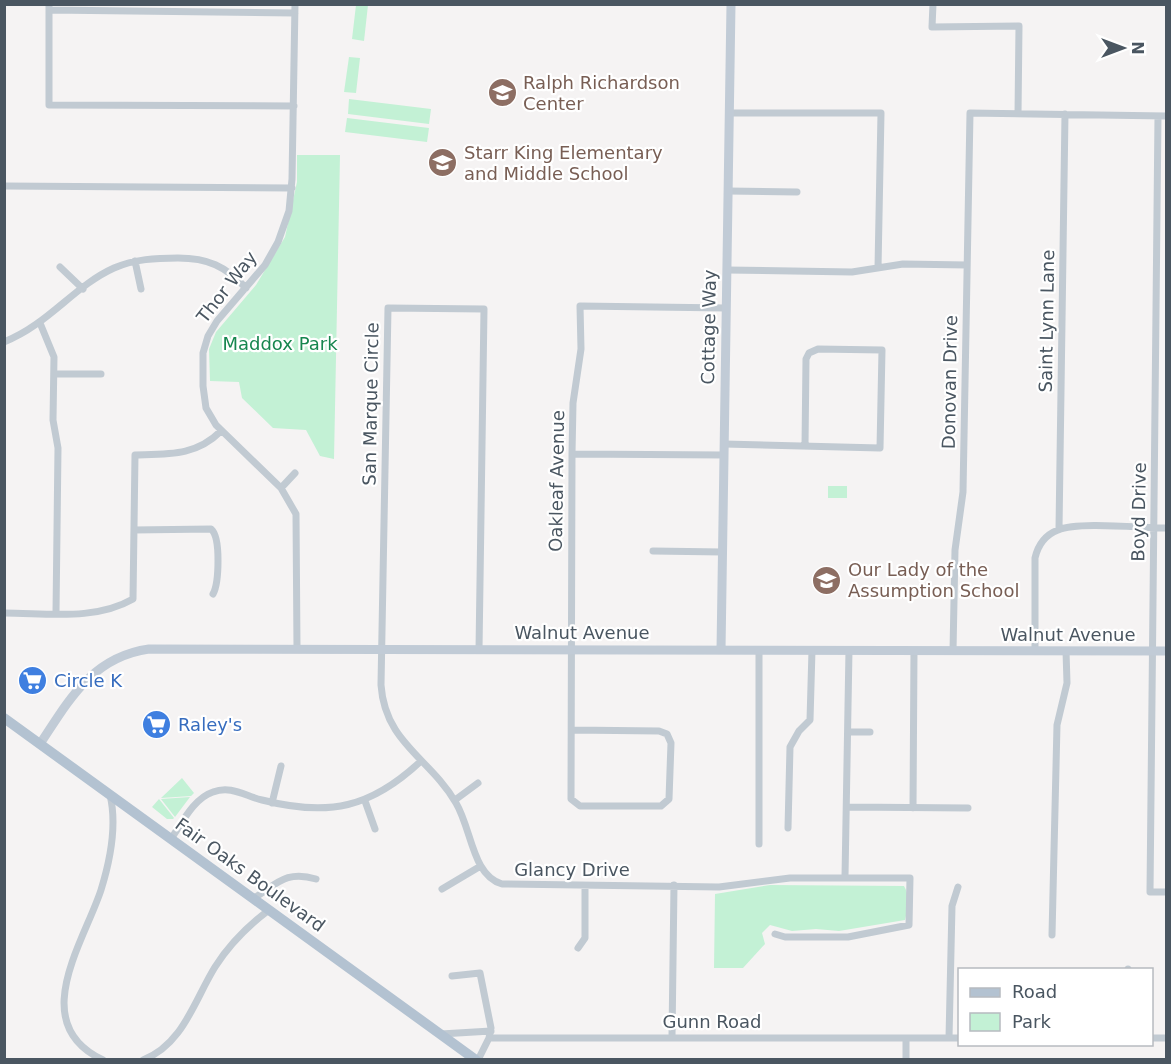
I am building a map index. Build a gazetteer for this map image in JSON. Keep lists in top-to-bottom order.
{
  "streets": {
    "main road": ["Cottage Way", "Walnut Avenue", "Fair Oaks Boulevard"],
    "street": [
      "Thor Way",
      "Saint Lynn Lane",
      "Donovan Drive",
      "San Marque Circle",
      "Oakleaf Avenue",
      "Boyd Drive",
      "Glancy Drive",
      "Gunn Road"
    ]
  },
  "crossings": [
    ["Thor Way", "Walnut Avenue"],
    ["Cottage Way", "Oakleaf Avenue"],
    ["Cottage Way", "Walnut Avenue"],
    ["Donovan Drive", "Walnut Avenue"],
    ["San Marque Circle", "Walnut Avenue"],
    ["Oakleaf Avenue", "Walnut Avenue"],
    ["Boyd Drive", "Walnut Avenue"],
    ["Walnut Avenue", "Fair Oaks Boulevard"],
    ["Fair Oaks Boulevard", "Gunn Road"]
  ],
  "parks": ["Maddox Park"],
  "places": {
    "school or university": ["Ralph Richardson Center", "Starr King Elementary and Middle School", "Our Lady of the Assumption School"],
    "supermarket": ["Circle K", "Raley's"]
  },
  "legend": ["Road", "Park"],
  "north": "right"
}
